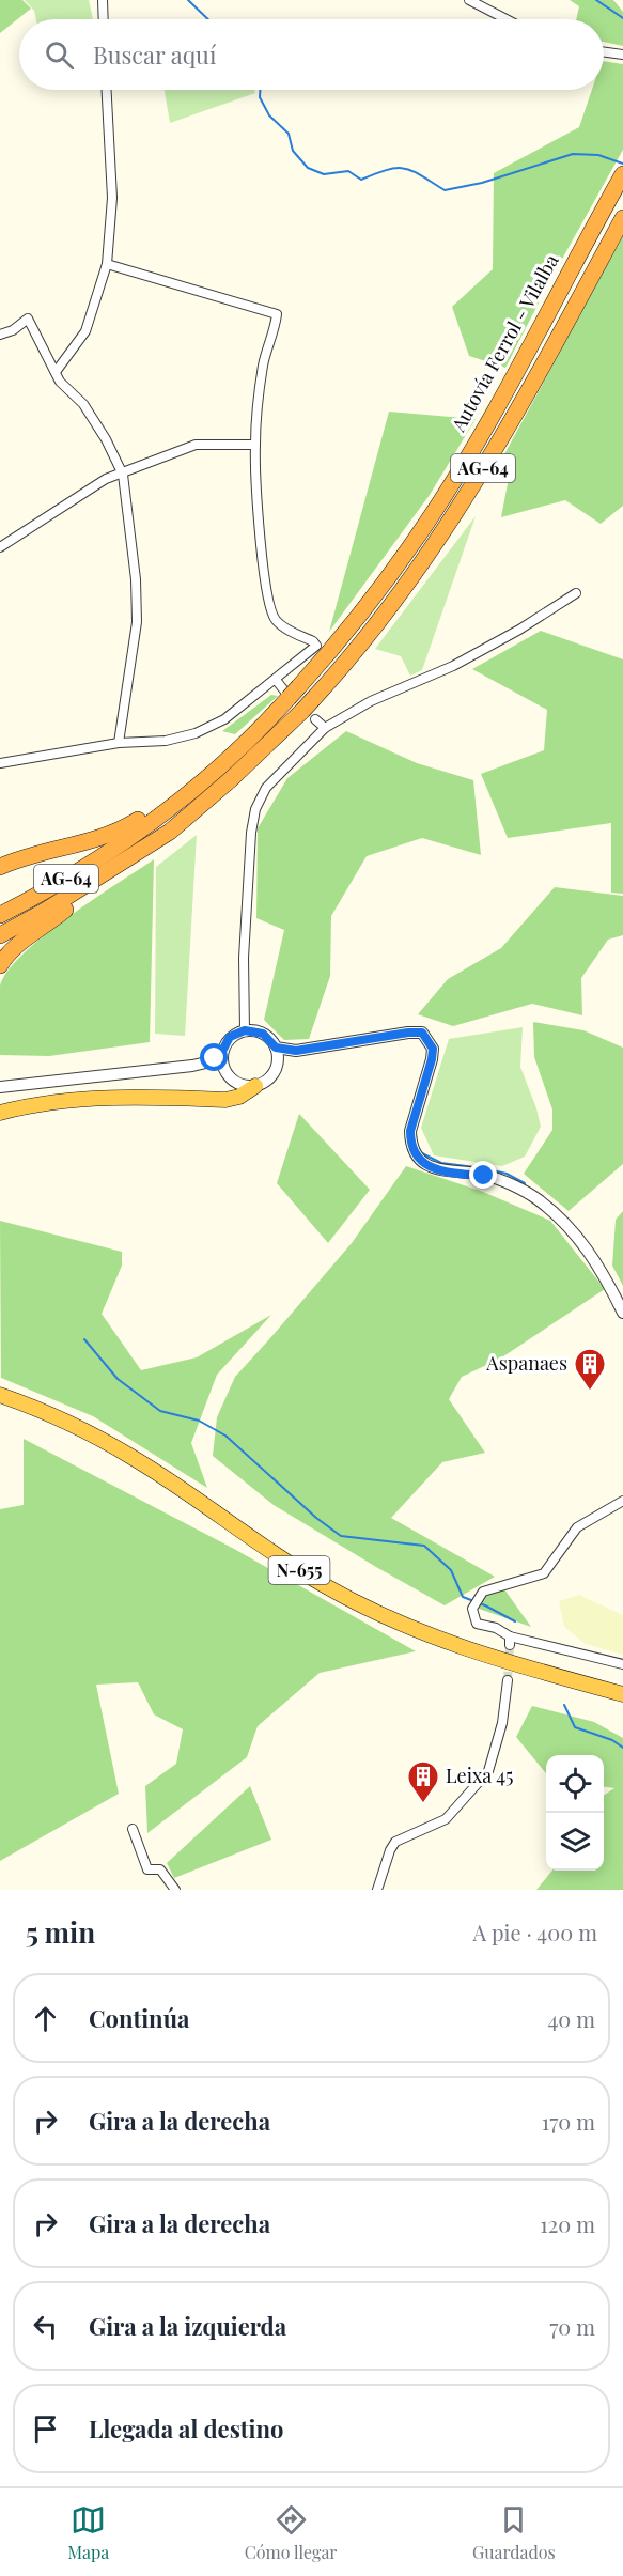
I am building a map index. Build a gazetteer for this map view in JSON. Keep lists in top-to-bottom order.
{
  "streets": {
    "highway": ["Autovía Ferrol - Vilalba", "AG-64", "N-655"]
  },
  "places": {
    "building": ["Aspanaes", "Leixa 45"]
  },
  "page": {
    "search": "Buscar aquí",
    "heading": ["5 min", "A pie · 400 m"],
    "list": [
      ["Continúa", "40 m"],
      ["Gira a la derecha", "170 m"],
      ["Gira a la derecha", "120 m"],
      ["Gira a la izquierda", "70 m"],
      "Llegada al destino"
    ],
    "nav": ["Mapa", "Cómo llegar", "Guardados"]
  }
}
